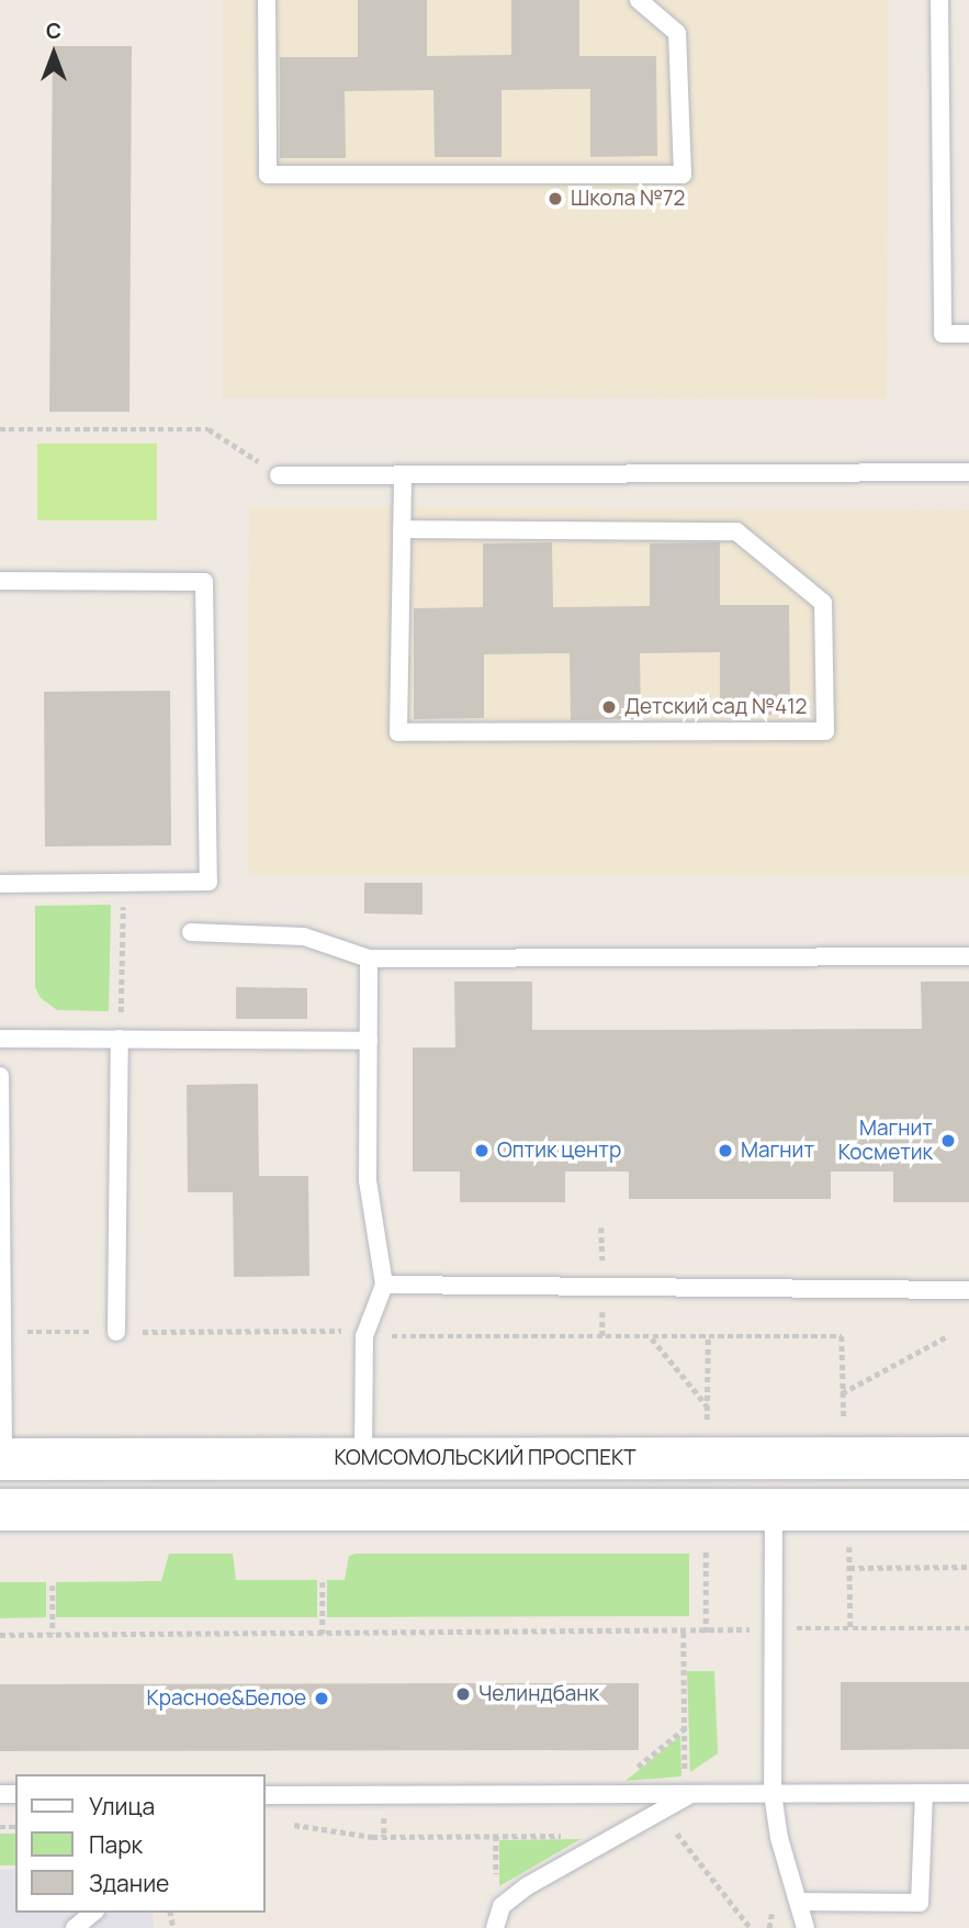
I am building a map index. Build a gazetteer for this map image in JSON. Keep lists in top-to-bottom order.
{
  "streets": {
    "main road": ["КОМСОМОЛЬСКИЙ ПРОСПЕКТ"]
  },
  "places": [
    "Школа №72",
    "Детский сад №412",
    "Магнит Косметик",
    "Оптик центр",
    "Магнит",
    "Челиндбанк",
    "Красное&Белое"
  ],
  "legend": ["Улица", "Парк", "Здание"],
  "north": "top"
}
